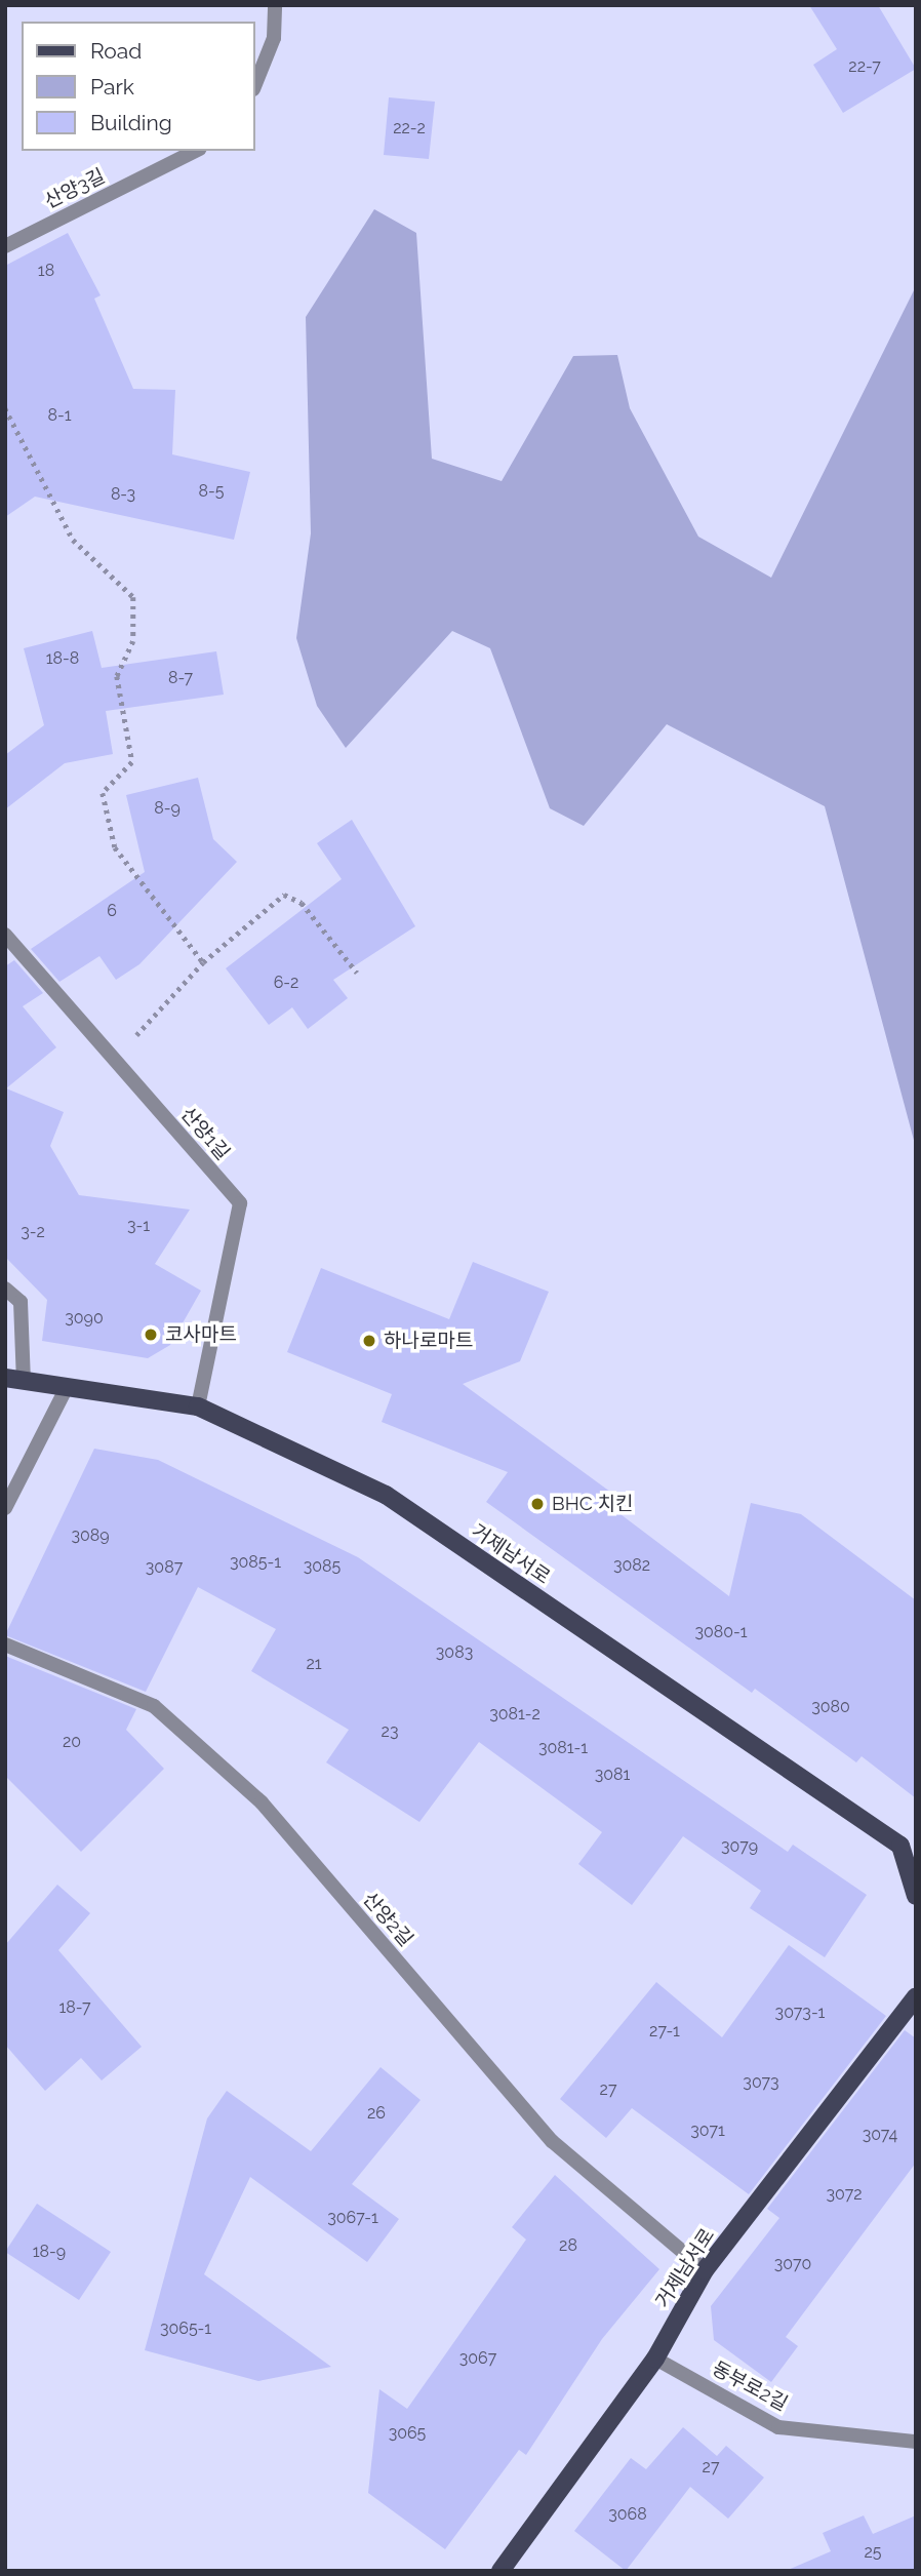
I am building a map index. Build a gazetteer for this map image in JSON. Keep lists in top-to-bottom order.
{
  "streets": {
    "main road": ["거제남서로"],
    "street": [
      "산양3길",
      "산양1길",
      "산양2길",
      "동부로2길"
    ]
  },
  "crossings": [
    ["산양1길", "거제남서로"],
    ["거제남서로", "산양2길"],
    ["거제남서로", "동부로2길"]
  ],
  "places": ["코사마트", "하나로마트", "BHC 치킨"],
  "house_numbers": [
    "22-7",
    "22-2",
    "18",
    "8-1",
    "8-5",
    "8-3",
    "18-8",
    "8-7",
    "8-9",
    "6",
    "6-2",
    "3-1",
    "3-2",
    "3090",
    "3089",
    "3085-1",
    "3082",
    "3085",
    "3087",
    "3080-1",
    "3083",
    "21",
    "3080",
    "3081-2",
    "23",
    "20",
    "3081-1",
    "3081",
    "3079",
    "18-7",
    "3073-1",
    "27-1",
    "3073",
    "27",
    "26",
    "3071",
    "3074",
    "3072",
    "3067-1",
    "28",
    "18-9",
    "3070",
    "3065-1",
    "3067",
    "3065",
    "27",
    "3068",
    "25"
  ],
  "legend": ["Road", "Park", "Building"]
}
